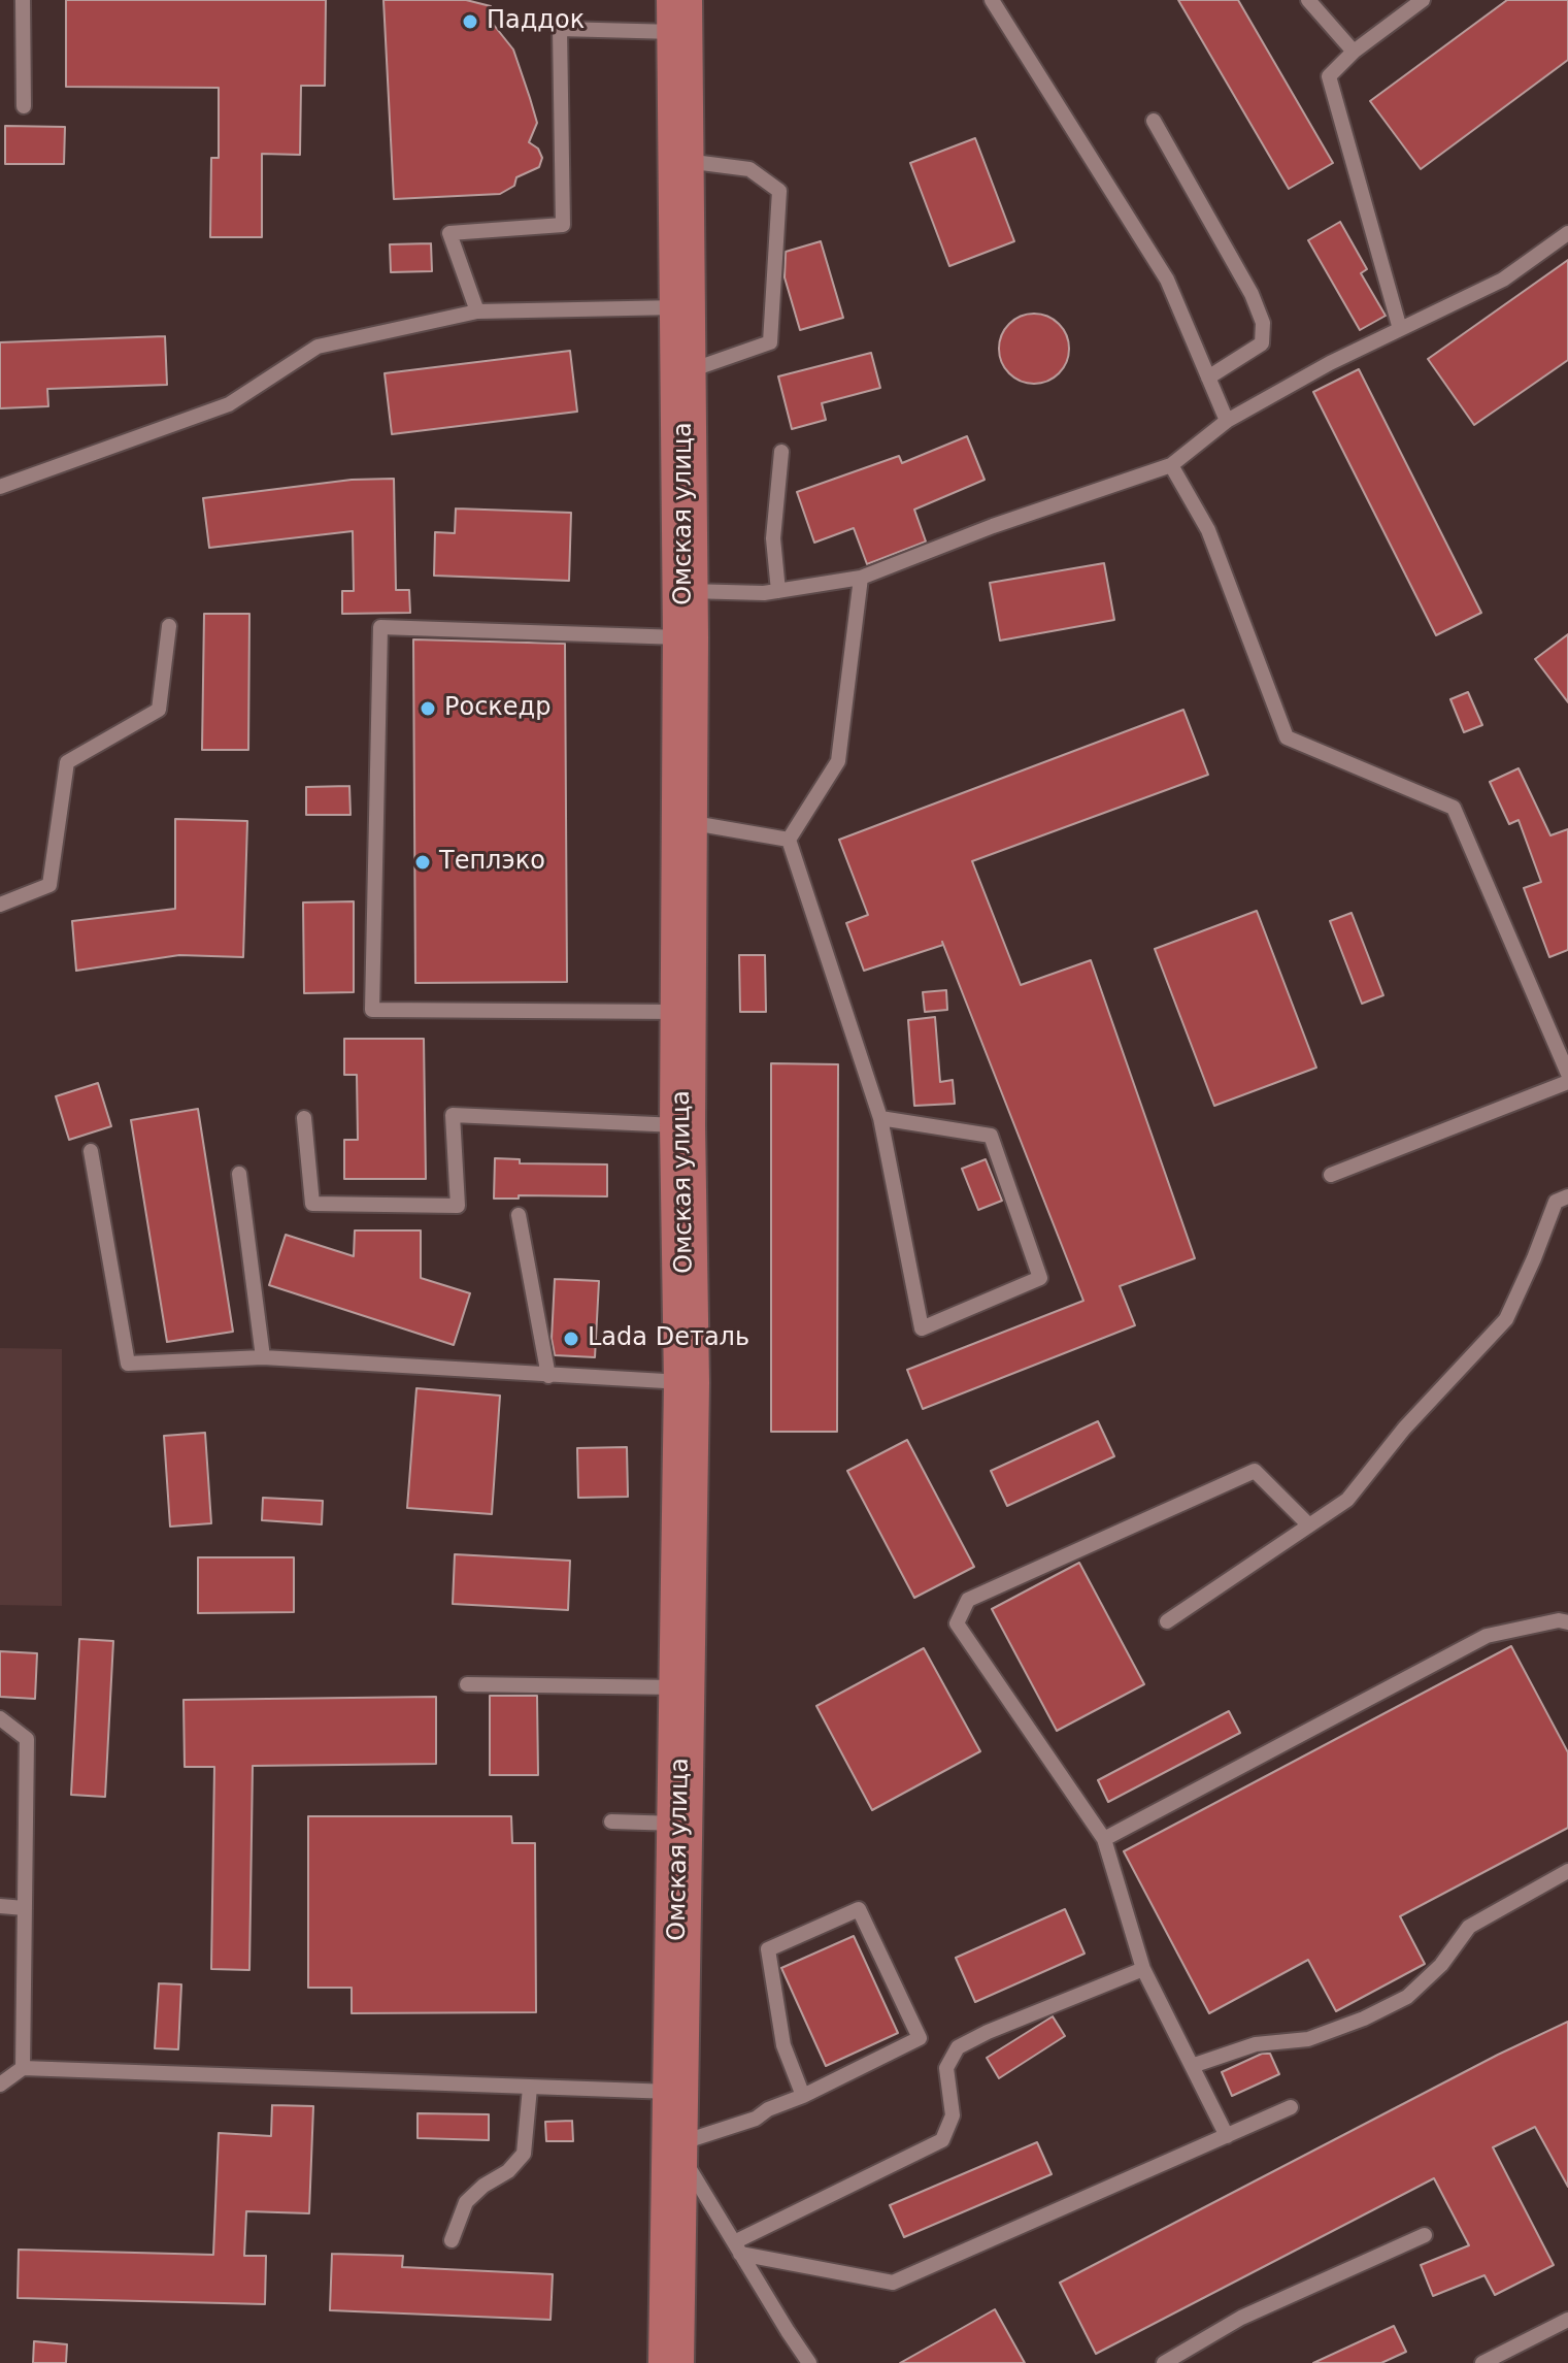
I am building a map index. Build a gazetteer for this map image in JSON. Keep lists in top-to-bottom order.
{
  "streets": {
    "main road": ["Омская улица"]
  },
  "places": [
    "Паддок",
    "Роскедр",
    "Теплэко",
    "Lada Dеталь"
  ]
}
